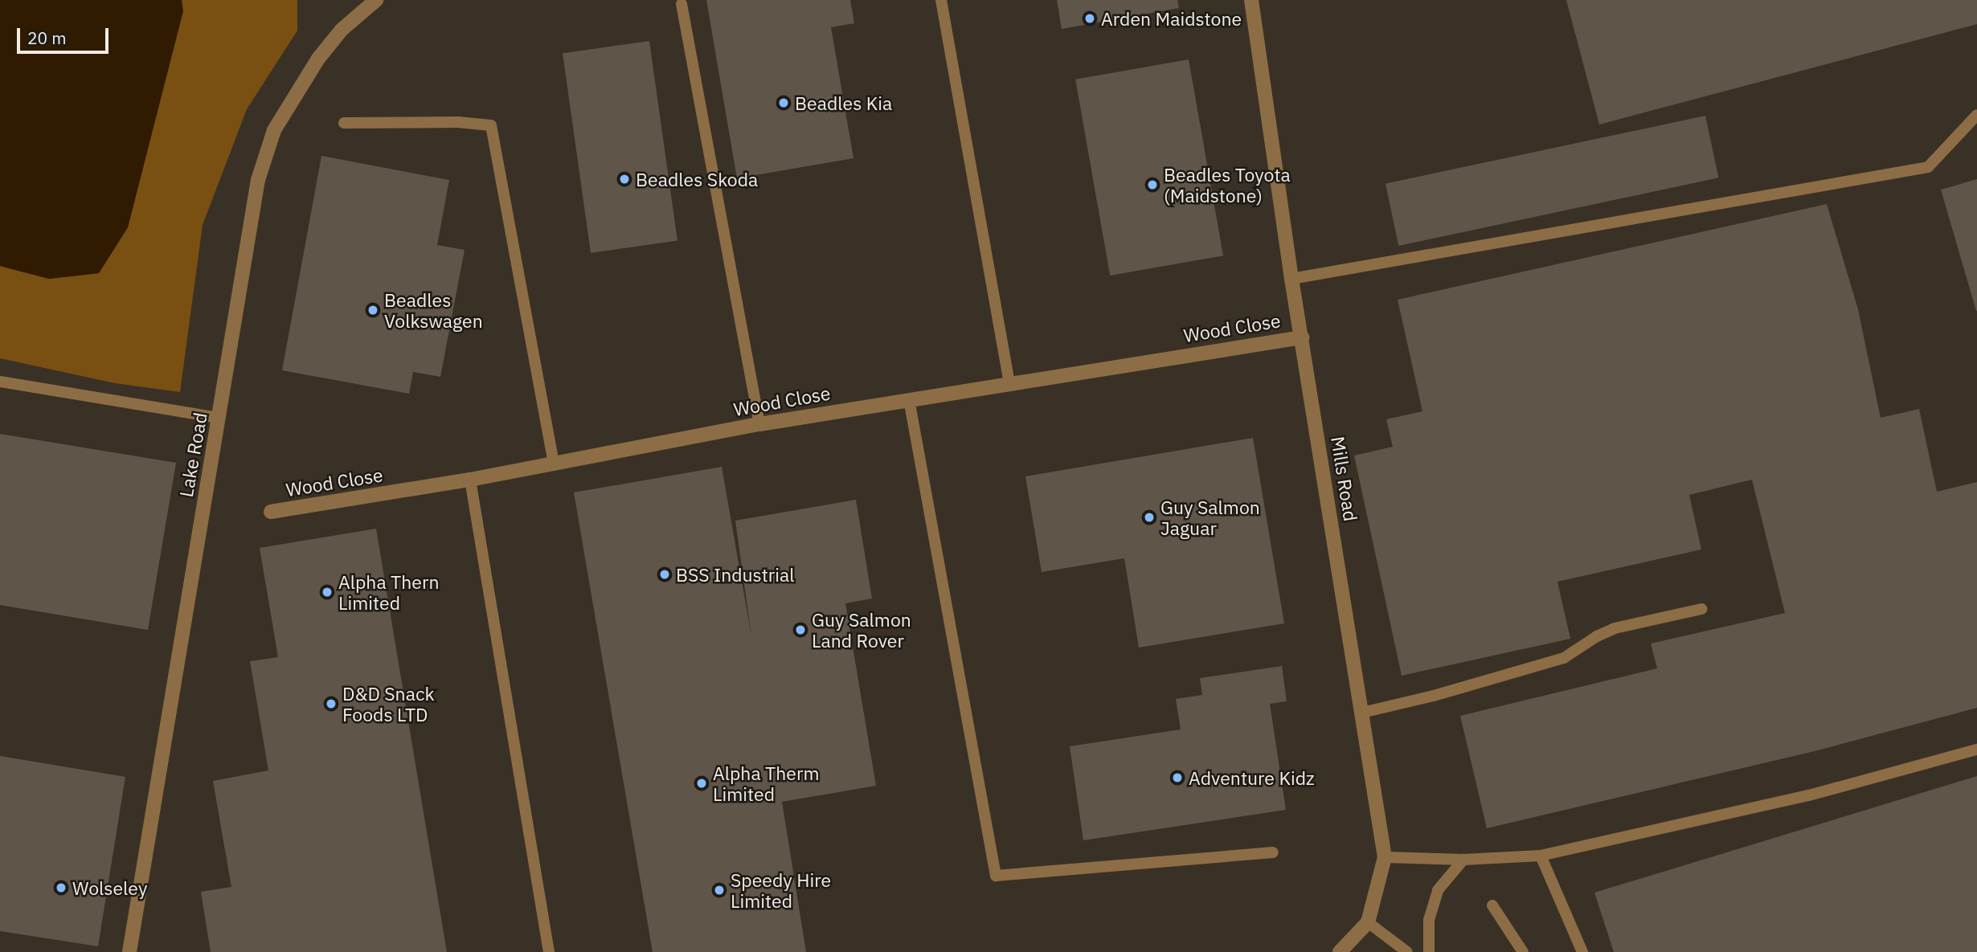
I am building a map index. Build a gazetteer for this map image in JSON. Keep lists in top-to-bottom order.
{
  "streets": {
    "street": ["Wood Close", "Lake Road", "Mills Road"]
  },
  "crossings": [
    ["Wood Close", "Mills Road"]
  ],
  "places": [
    "Arden Maidstone",
    "Beadles Kia",
    "Beadles Skoda",
    "Beadles Toyota (Maidstone)",
    "Beadles Volkswagen",
    "Guy Salmon Jaguar",
    "BSS Industrial",
    "Alpha Thern Limited",
    "Guy Salmon Land Rover",
    "D&D Snack Foods LTD",
    "Adventure Kidz",
    "Alpha Therm Limited",
    "Wolseley",
    "Speedy Hire Limited"
  ],
  "scale_bar": "20 m"
}
